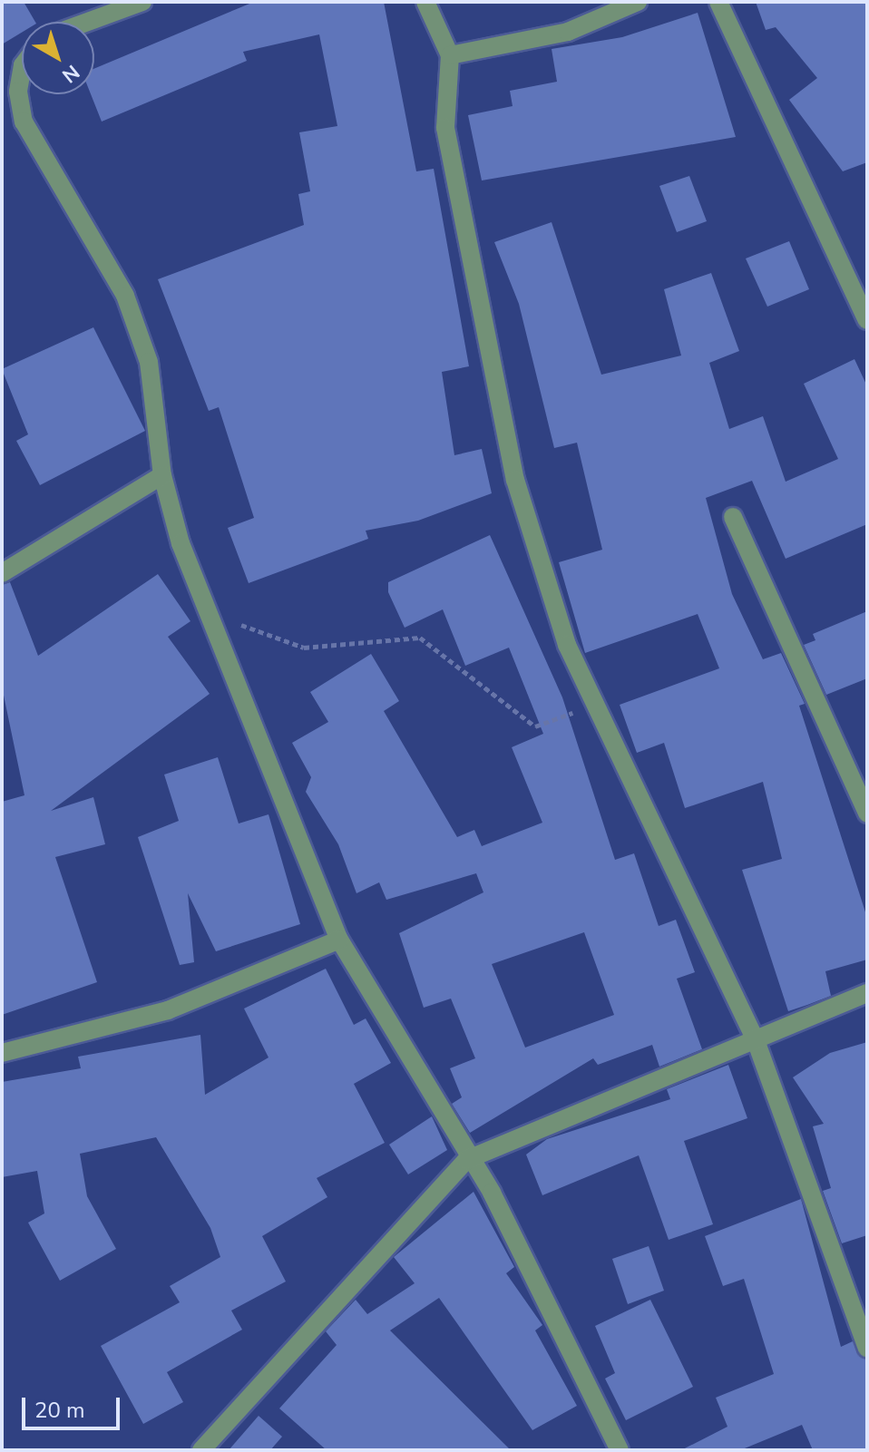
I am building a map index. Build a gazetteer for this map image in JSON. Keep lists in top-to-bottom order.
{
  "scale_bar": "20 m",
  "north": "bottom right"
}
